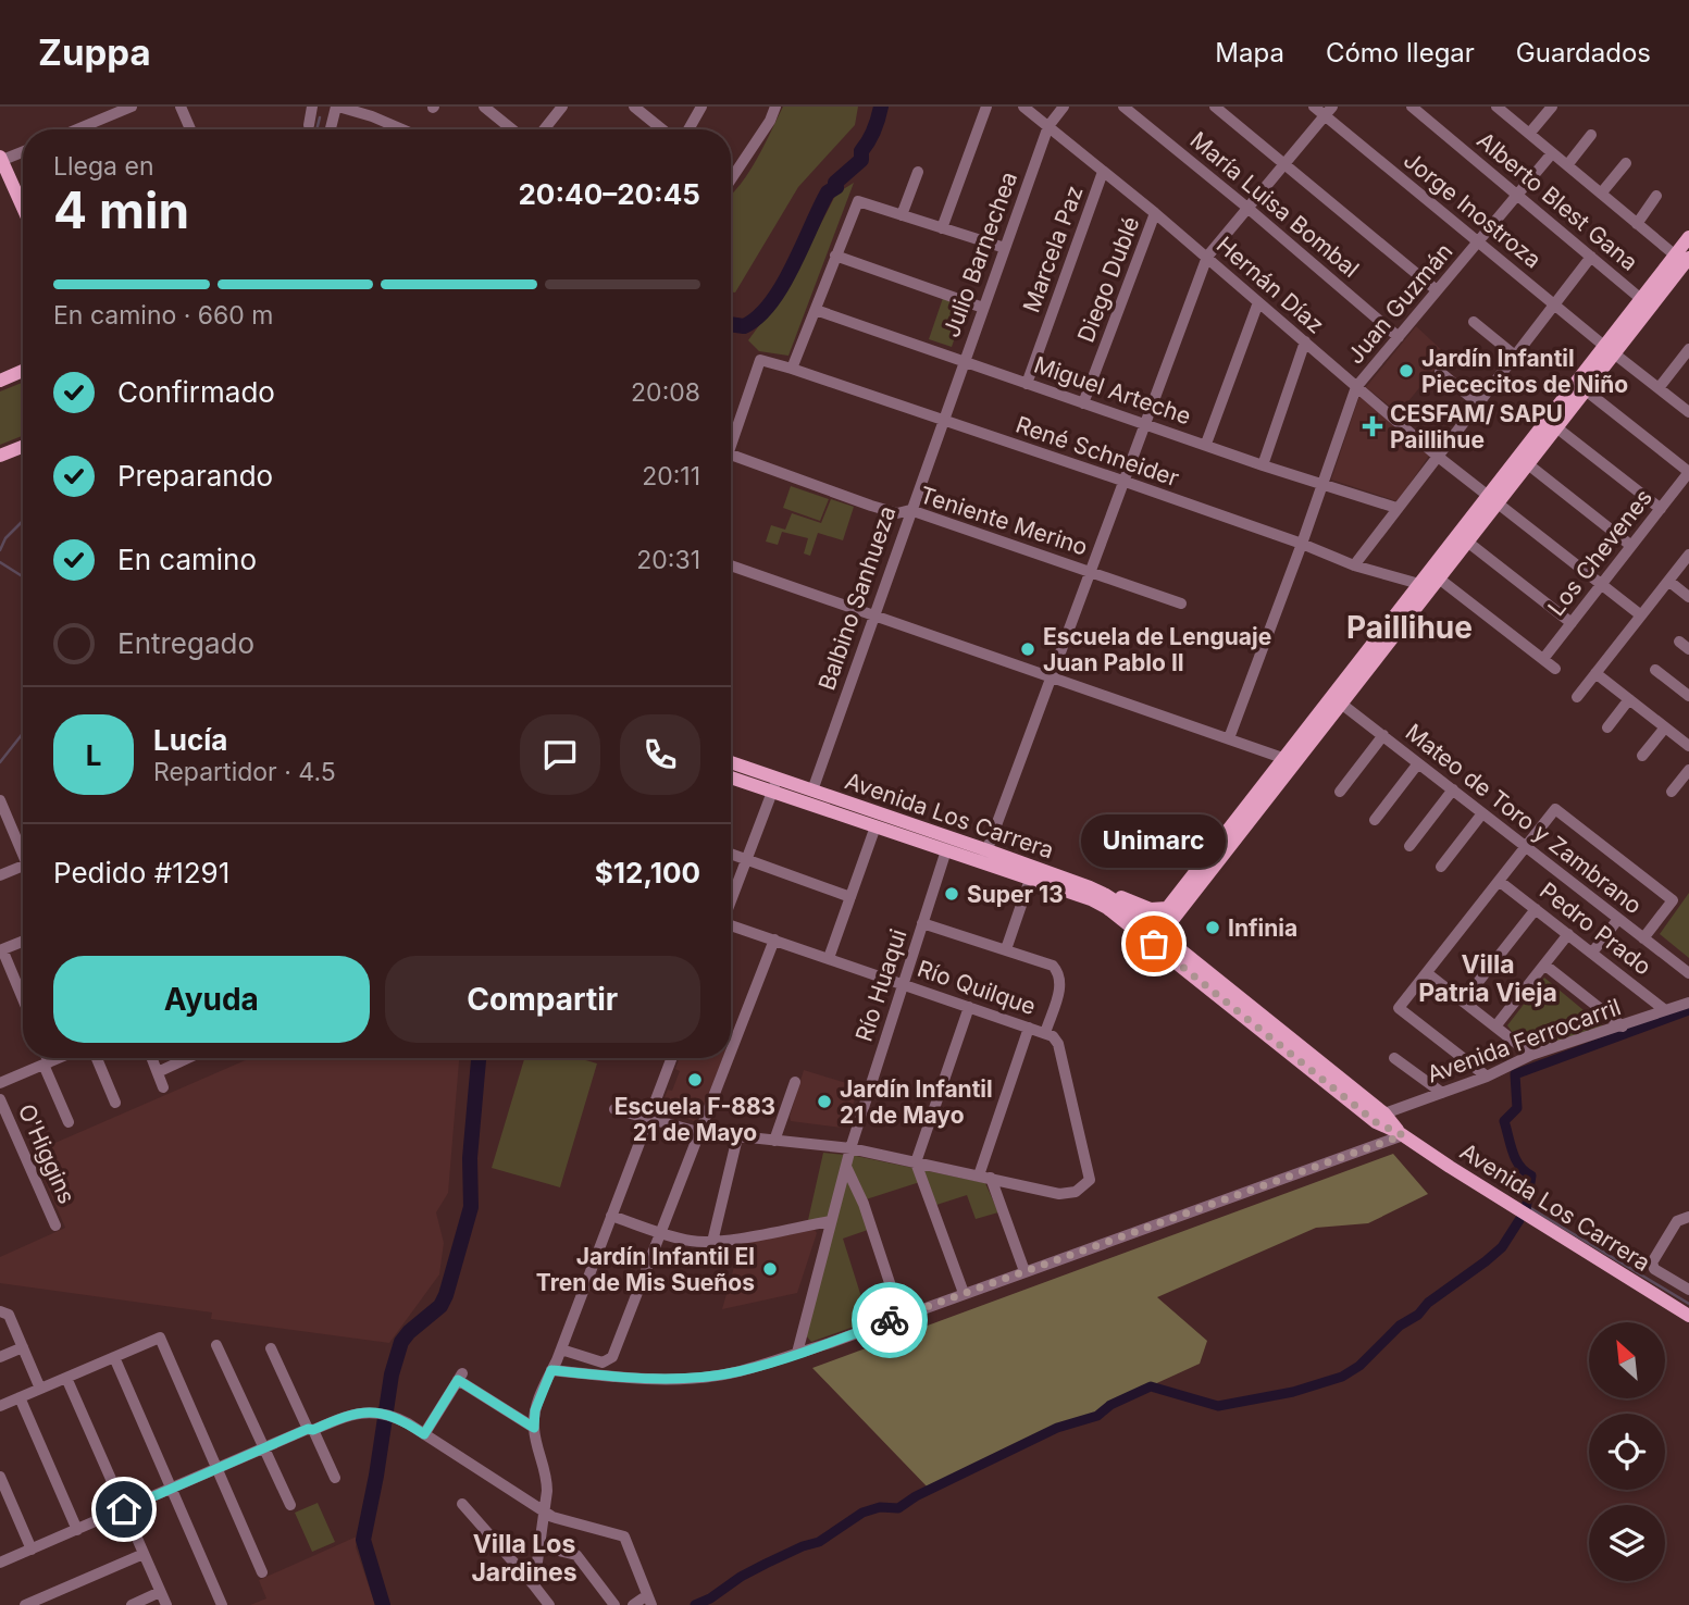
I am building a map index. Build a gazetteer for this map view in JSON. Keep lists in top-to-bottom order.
{
  "streets": {
    "main road": ["Avenida Los Carrera"],
    "street": [
      "Alberto Blest Gana",
      "María Luisa Bombal",
      "Jorge Inostroza",
      "Marcela Paz",
      "Julio Barnechea",
      "Diego Dublé",
      "Hernán Díaz",
      "Juan Guzmán",
      "Miguel Arteche",
      "René Schneider",
      "Teniente Merino",
      "Los Chevenes",
      "Balbino Sanhueza",
      "Mateo de Toro y Zambrano",
      "Pedro Prado",
      "Río Huaqui",
      "Río Quilque",
      "Avenida Ferrocarril",
      "O'Higgins"
    ]
  },
  "crossings": [
    ["Alberto Blest Gana", "Juan Guzmán"],
    ["María Luisa Bombal", "Juan Guzmán"],
    ["Jorge Inostroza", "Juan Guzmán"],
    ["Marcela Paz", "Hernán Díaz"],
    ["Marcela Paz", "Miguel Arteche"],
    ["Julio Barnechea", "Hernán Díaz"],
    ["Julio Barnechea", "Miguel Arteche"],
    ["Julio Barnechea", "René Schneider"],
    ["Julio Barnechea", "Balbino Sanhueza"],
    ["Diego Dublé", "Hernán Díaz"],
    ["Diego Dublé", "Miguel Arteche"],
    ["Hernán Díaz", "Juan Guzmán"],
    ["Hernán Díaz", "Los Chevenes"],
    ["Juan Guzmán", "Miguel Arteche"],
    ["Juan Guzmán", "René Schneider"],
    ["René Schneider", "Balbino Sanhueza"],
    ["Teniente Merino", "Balbino Sanhueza"],
    ["Balbino Sanhueza", "Avenida Los Carrera"],
    ["Avenida Los Carrera", "Río Huaqui"],
    ["Avenida Los Carrera", "Avenida Ferrocarril"],
    ["Pedro Prado", "Avenida Ferrocarril"],
    ["Río Huaqui", "Río Quilque"]
  ],
  "districts": ["Paillihue", "Villa Patria Vieja", "Villa Los Jardines"],
  "places": {
    "other": [
      "Jardín Infantil Piececitos de Niño",
      "Escuela de Lenguaje Juan Pablo II",
      "Super 13",
      "Infinia",
      "Unimarc",
      "Escuela F-883 21 de Mayo",
      "Jardín Infantil 21 de Mayo",
      "Jardín Infantil El Tren de Mis Sueños"
    ],
    "health": ["CESFAM/ SAPU Paillihue"]
  },
  "north": "top left",
  "page": {
    "header": "Zuppa",
    "nav": ["Mapa", "Cómo llegar", "Guardados"],
    "heading": ["4 min", "Llega en", "20:40–20:45"],
    "panel": [
      "Lucía",
      "Repartidor · 4.5",
      "Pedido #1291",
      "$12,100"
    ],
    "bar": "En camino · 660 m",
    "list": [
      ["Confirmado", "20:08"],
      ["Preparando", "20:11"],
      ["En camino", "20:31"],
      "Entregado"
    ],
    "round": "L",
    "bubble": "Unimarc",
    "buttons": ["Ayuda", "Compartir"]
  }
}
